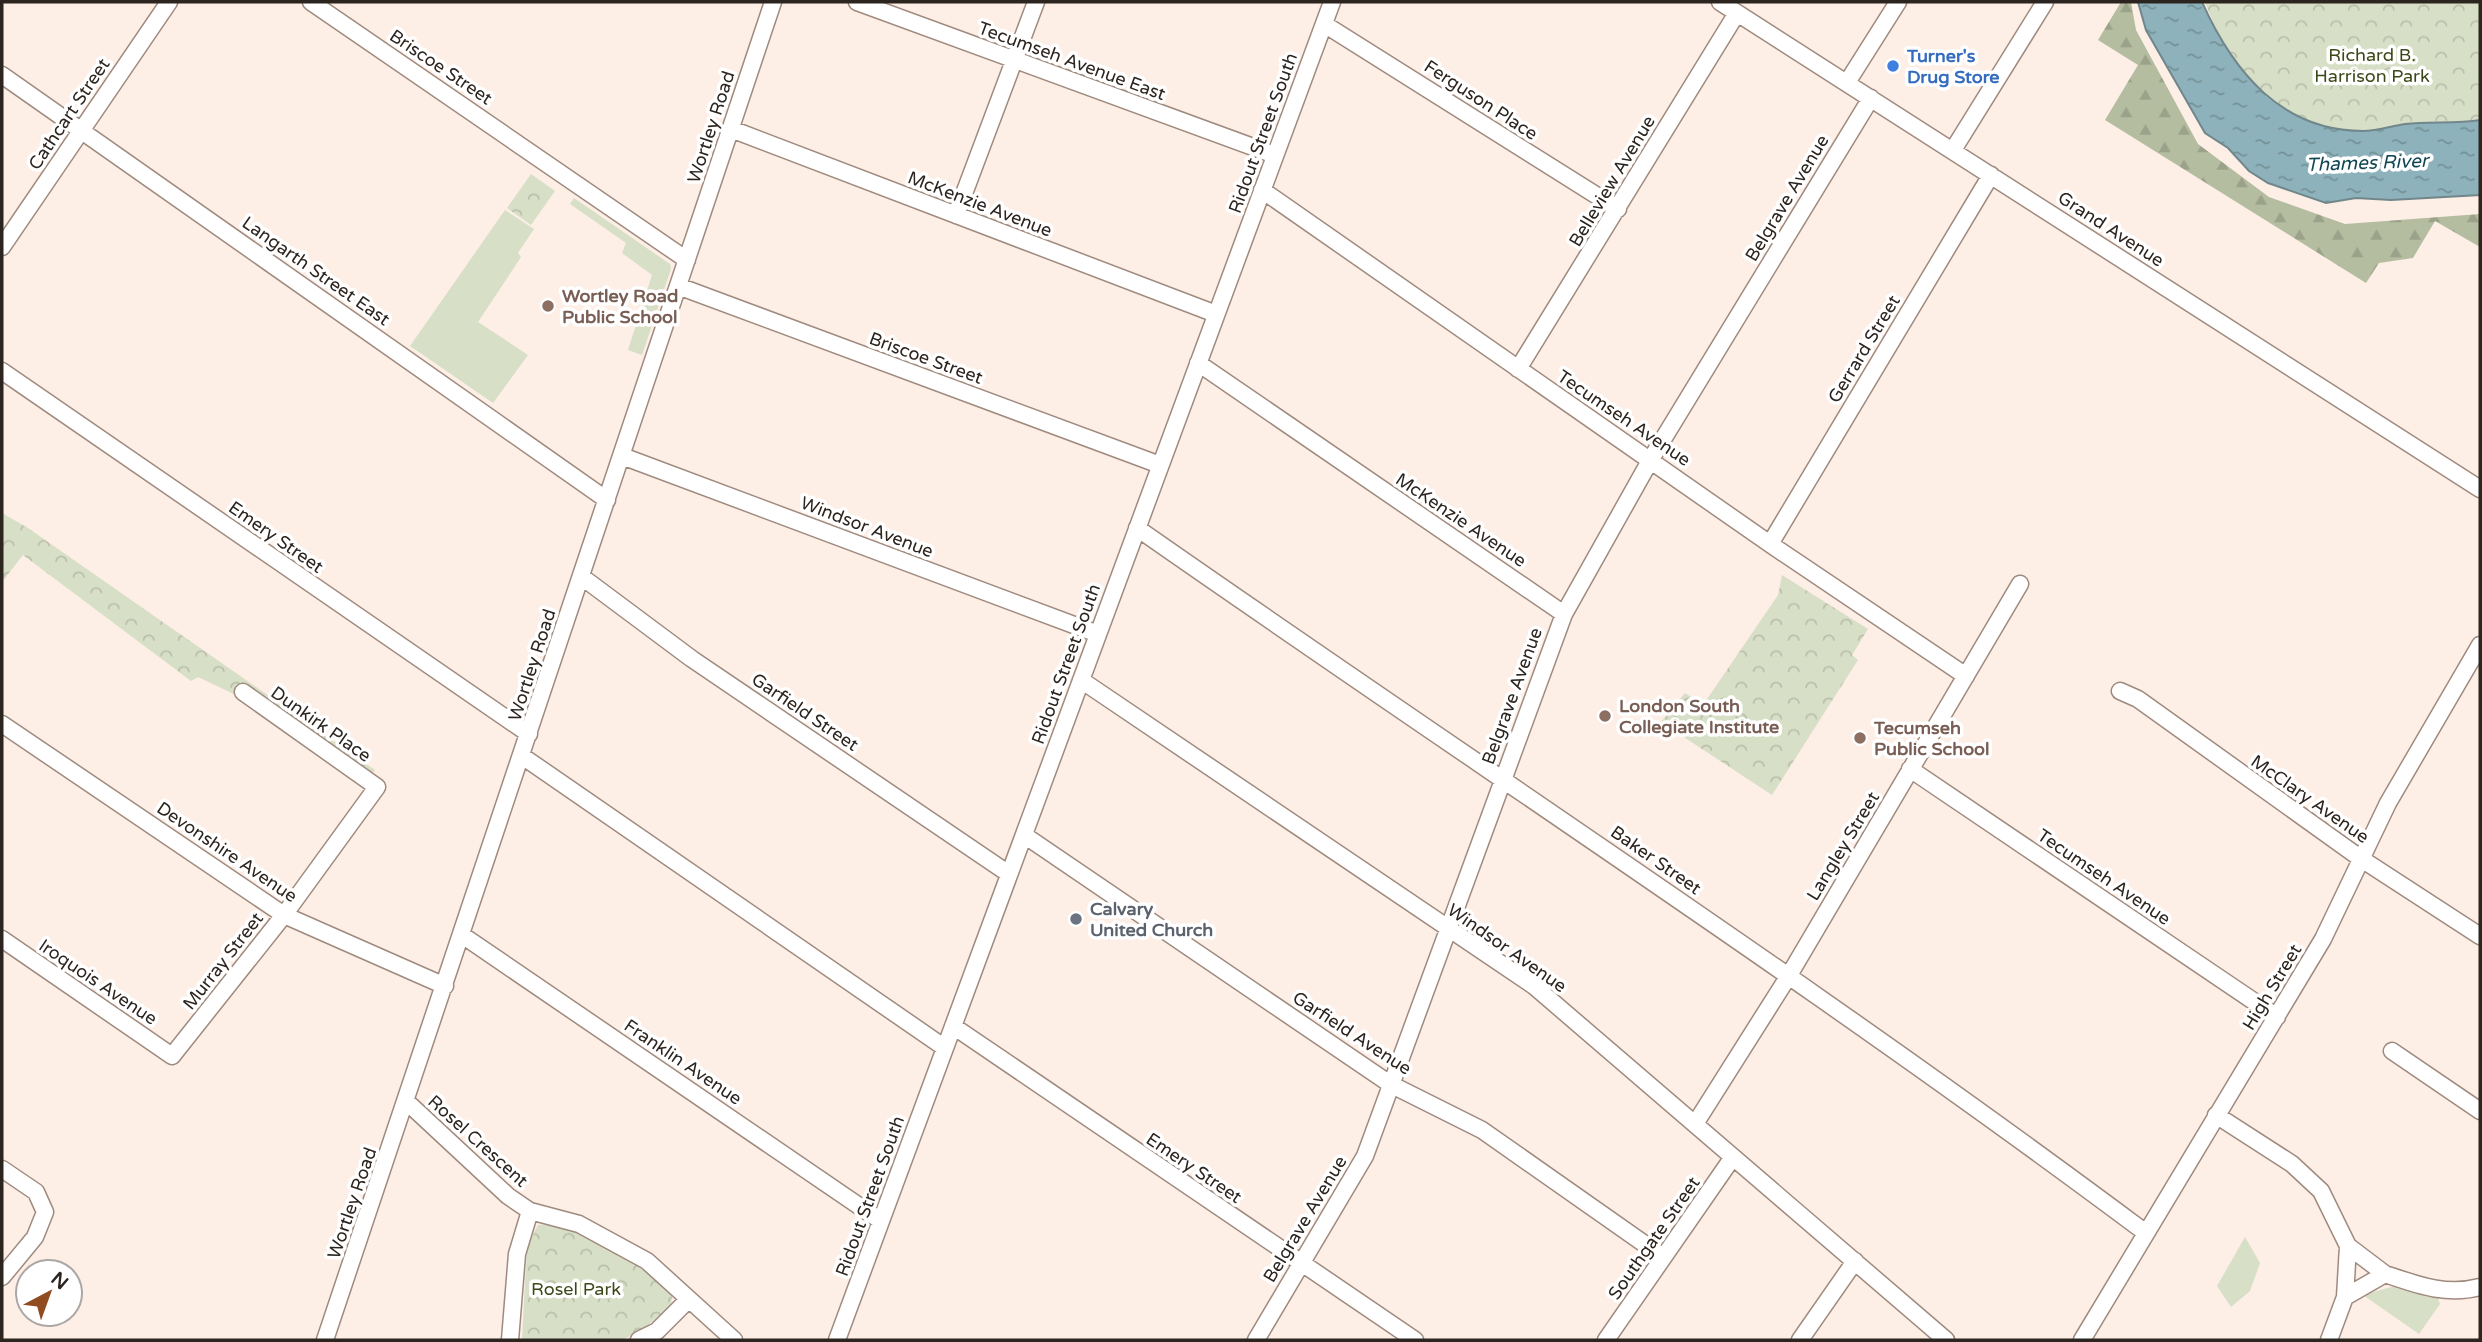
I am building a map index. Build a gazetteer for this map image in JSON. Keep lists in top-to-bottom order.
{
  "streets": {
    "street": [
      "Tecumseh Avenue East",
      "Briscoe Street",
      "Ferguson Place",
      "Cathcart Street",
      "Wortley Road",
      "Ridout Street South",
      "Belleview Avenue",
      "Belgrave Avenue",
      "McKenzie Avenue",
      "Grand Avenue",
      "Langarth Street East",
      "Gerrard Street",
      "Tecumseh Avenue",
      "Windsor Avenue",
      "Emery Street",
      "Garfield Street",
      "Dunkirk Place",
      "McClary Avenue",
      "Langley Street",
      "Devonshire Avenue",
      "Baker Street",
      "Murray Street",
      "Iroquois Avenue",
      "High Street",
      "Garfield Avenue",
      "Franklin Avenue",
      "Rosel Crescent",
      "Southgate Street"
    ]
  },
  "crossings": [
    ["Tecumseh Avenue East", "Ridout Street South"],
    ["Briscoe Street", "Wortley Road"],
    ["Briscoe Street", "Ridout Street South"],
    ["Ferguson Place", "Ridout Street South"],
    ["Ferguson Place", "Belleview Avenue"],
    ["Cathcart Street", "Langarth Street East"],
    ["Wortley Road", "McKenzie Avenue"],
    ["Wortley Road", "Langarth Street East"],
    ["Wortley Road", "Windsor Avenue"],
    ["Wortley Road", "Emery Street"],
    ["Wortley Road", "Garfield Street"],
    ["Wortley Road", "Devonshire Avenue"],
    ["Wortley Road", "Franklin Avenue"],
    ["Wortley Road", "Rosel Crescent"],
    ["Ridout Street South", "McKenzie Avenue"],
    ["Ridout Street South", "Tecumseh Avenue"],
    ["Ridout Street South", "Windsor Avenue"],
    ["Ridout Street South", "Emery Street"],
    ["Ridout Street South", "Garfield Street"],
    ["Ridout Street South", "Baker Street"],
    ["Ridout Street South", "Garfield Avenue"],
    ["Ridout Street South", "Franklin Avenue"],
    ["Belleview Avenue", "Grand Avenue"],
    ["Belleview Avenue", "Tecumseh Avenue"],
    ["Belgrave Avenue", "McKenzie Avenue"],
    ["Belgrave Avenue", "Grand Avenue"],
    ["Belgrave Avenue", "Tecumseh Avenue"],
    ["Belgrave Avenue", "Windsor Avenue"],
    ["Belgrave Avenue", "Emery Street"],
    ["Belgrave Avenue", "Baker Street"],
    ["Belgrave Avenue", "Garfield Avenue"],
    ["Grand Avenue", "Gerrard Street"],
    ["Gerrard Street", "Tecumseh Avenue"],
    ["Tecumseh Avenue", "Langley Street"],
    ["Tecumseh Avenue", "High Street"],
    ["Windsor Avenue", "Langley Street"],
    ["Windsor Avenue", "Southgate Street"],
    ["Dunkirk Place", "Murray Street"],
    ["McClary Avenue", "High Street"],
    ["Langley Street", "Baker Street"],
    ["Devonshire Avenue", "Murray Street"],
    ["Baker Street", "High Street"],
    ["Murray Street", "Iroquois Avenue"],
    ["Garfield Avenue", "Southgate Street"]
  ],
  "water": ["Thames River"],
  "parks": ["Richard B. Harrison Park", "Rosel Park"],
  "places": [
    "Turner's Drug Store",
    "Wortley Road Public School",
    "London South Collegiate Institute",
    "Tecumseh Public School",
    "Calvary United Church"
  ],
  "north": "top right"
}
